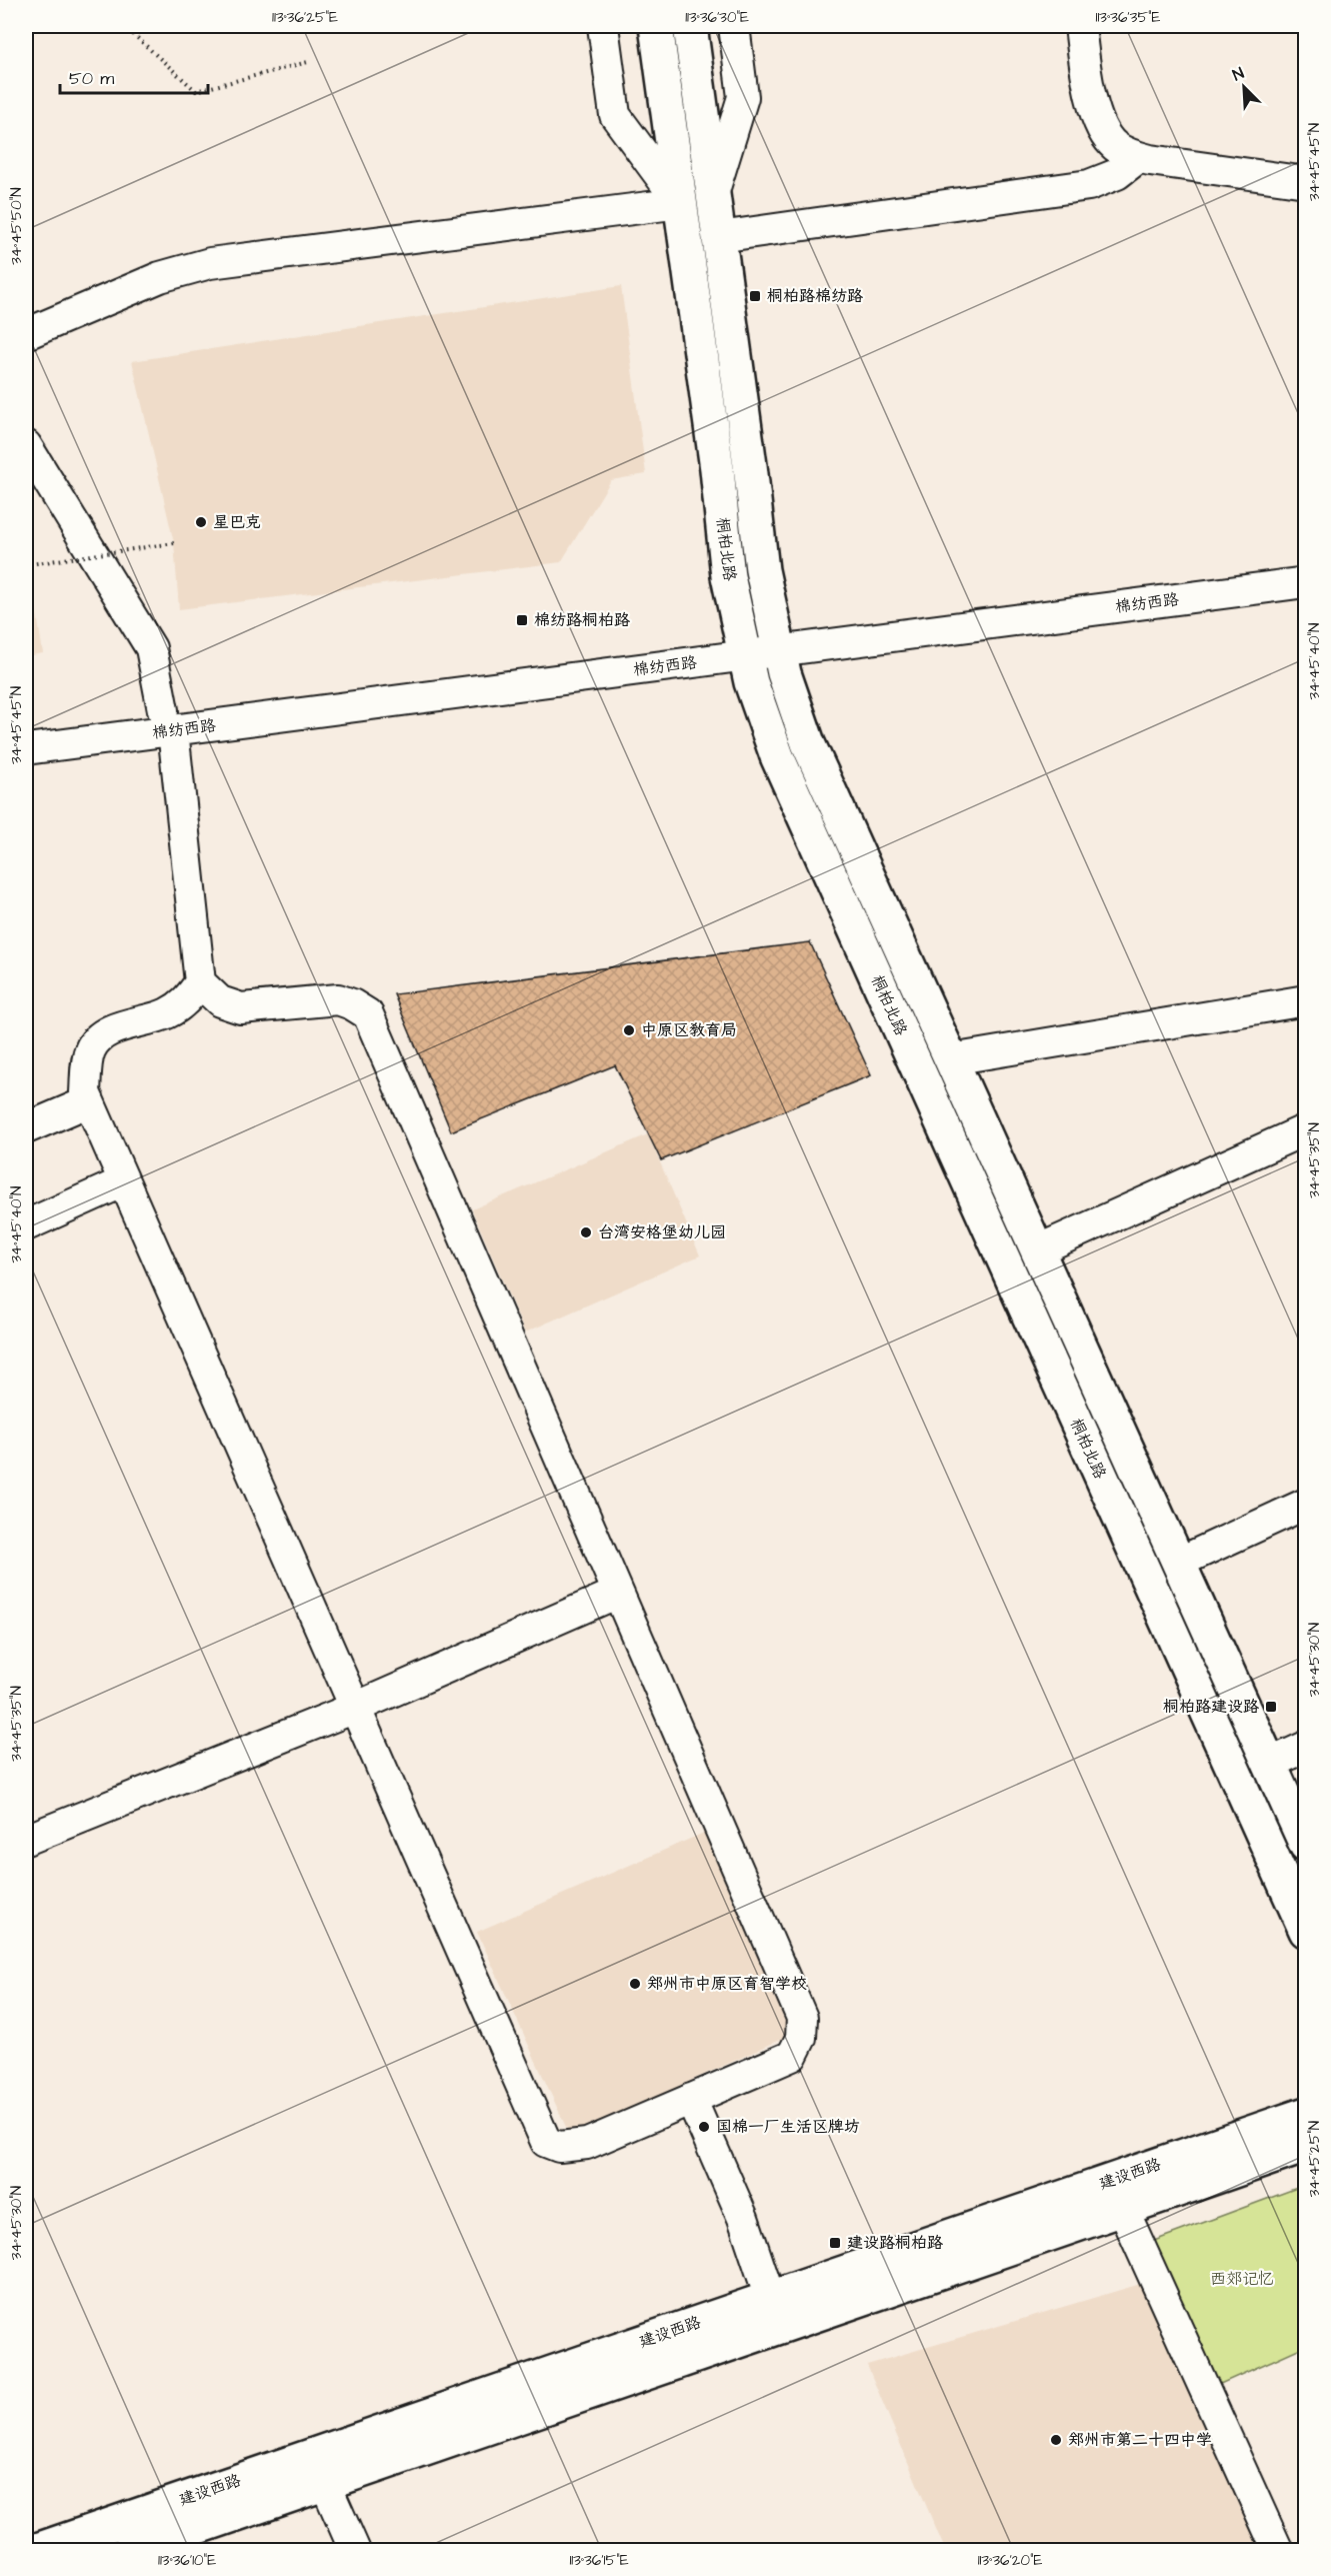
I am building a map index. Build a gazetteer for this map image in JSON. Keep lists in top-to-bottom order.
{
  "streets": {
    "main road": ["桐柏北路", "建设西路"],
    "street": ["棉纺西路"]
  },
  "crossings": [
    ["桐柏北路", "棉纺西路"]
  ],
  "parks": ["西郊记忆"],
  "places": {
    "transit": [
      "桐柏路棉纺路",
      "棉纺路桐柏路",
      "桐柏路建设路",
      "建设路桐柏路"
    ],
    "other": [
      "星巴克",
      "中原区教育局",
      "台湾安格堡幼儿园",
      "郑州市中原区育智学校",
      "国棉一厂生活区牌坊",
      "郑州市第二十四中学"
    ]
  },
  "scale_bar": "50 m",
  "north": "top left",
  "coordinates": [
    "113°36'25\"E",
    "113°36'30\"E",
    "113°36'35\"E",
    "34°45'45\"N",
    "34°45'50\"N",
    "34°45'40\"N",
    "34°45'35\"N",
    "34°45'30\"N",
    "34°45'25\"N",
    "113°36'10\"E",
    "113°36'15\"E",
    "113°36'20\"E"
  ]
}
